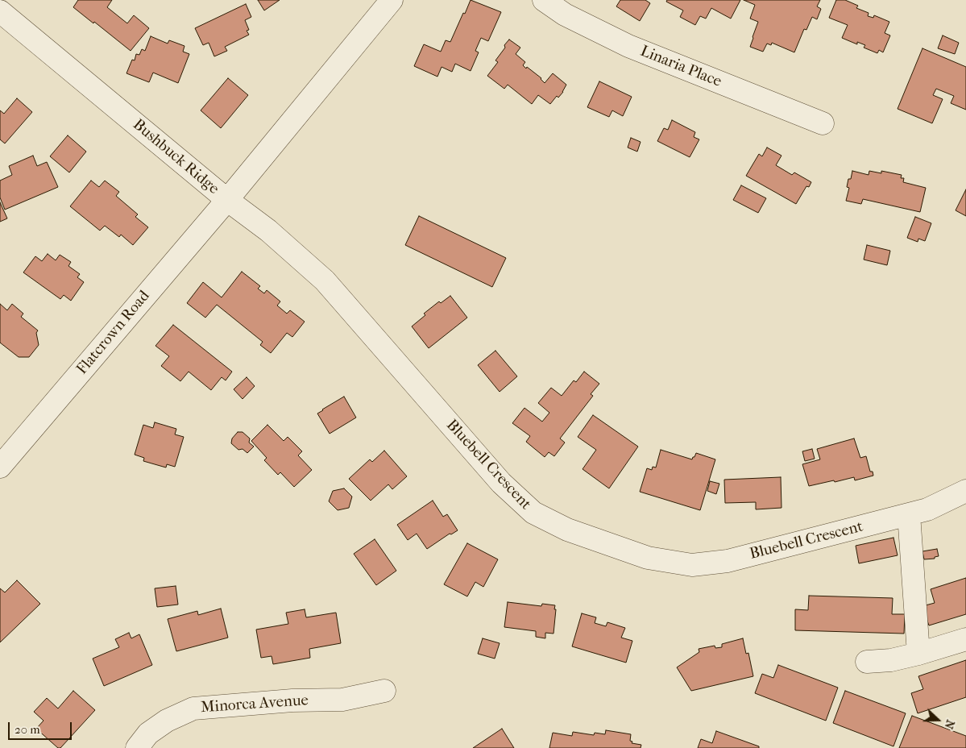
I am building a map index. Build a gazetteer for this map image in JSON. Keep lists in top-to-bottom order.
{
  "streets": {
    "street": [
      "Linaria Place",
      "Bushbuck Ridge",
      "Flatcrown Road",
      "Bluebell Crescent",
      "Minorca Avenue"
    ]
  },
  "crossings": [
    ["Bushbuck Ridge", "Flatcrown Road"],
    ["Bushbuck Ridge", "Bluebell Crescent"],
    ["Flatcrown Road", "Bluebell Crescent"]
  ],
  "scale_bar": "20 m",
  "north": "right"
}
